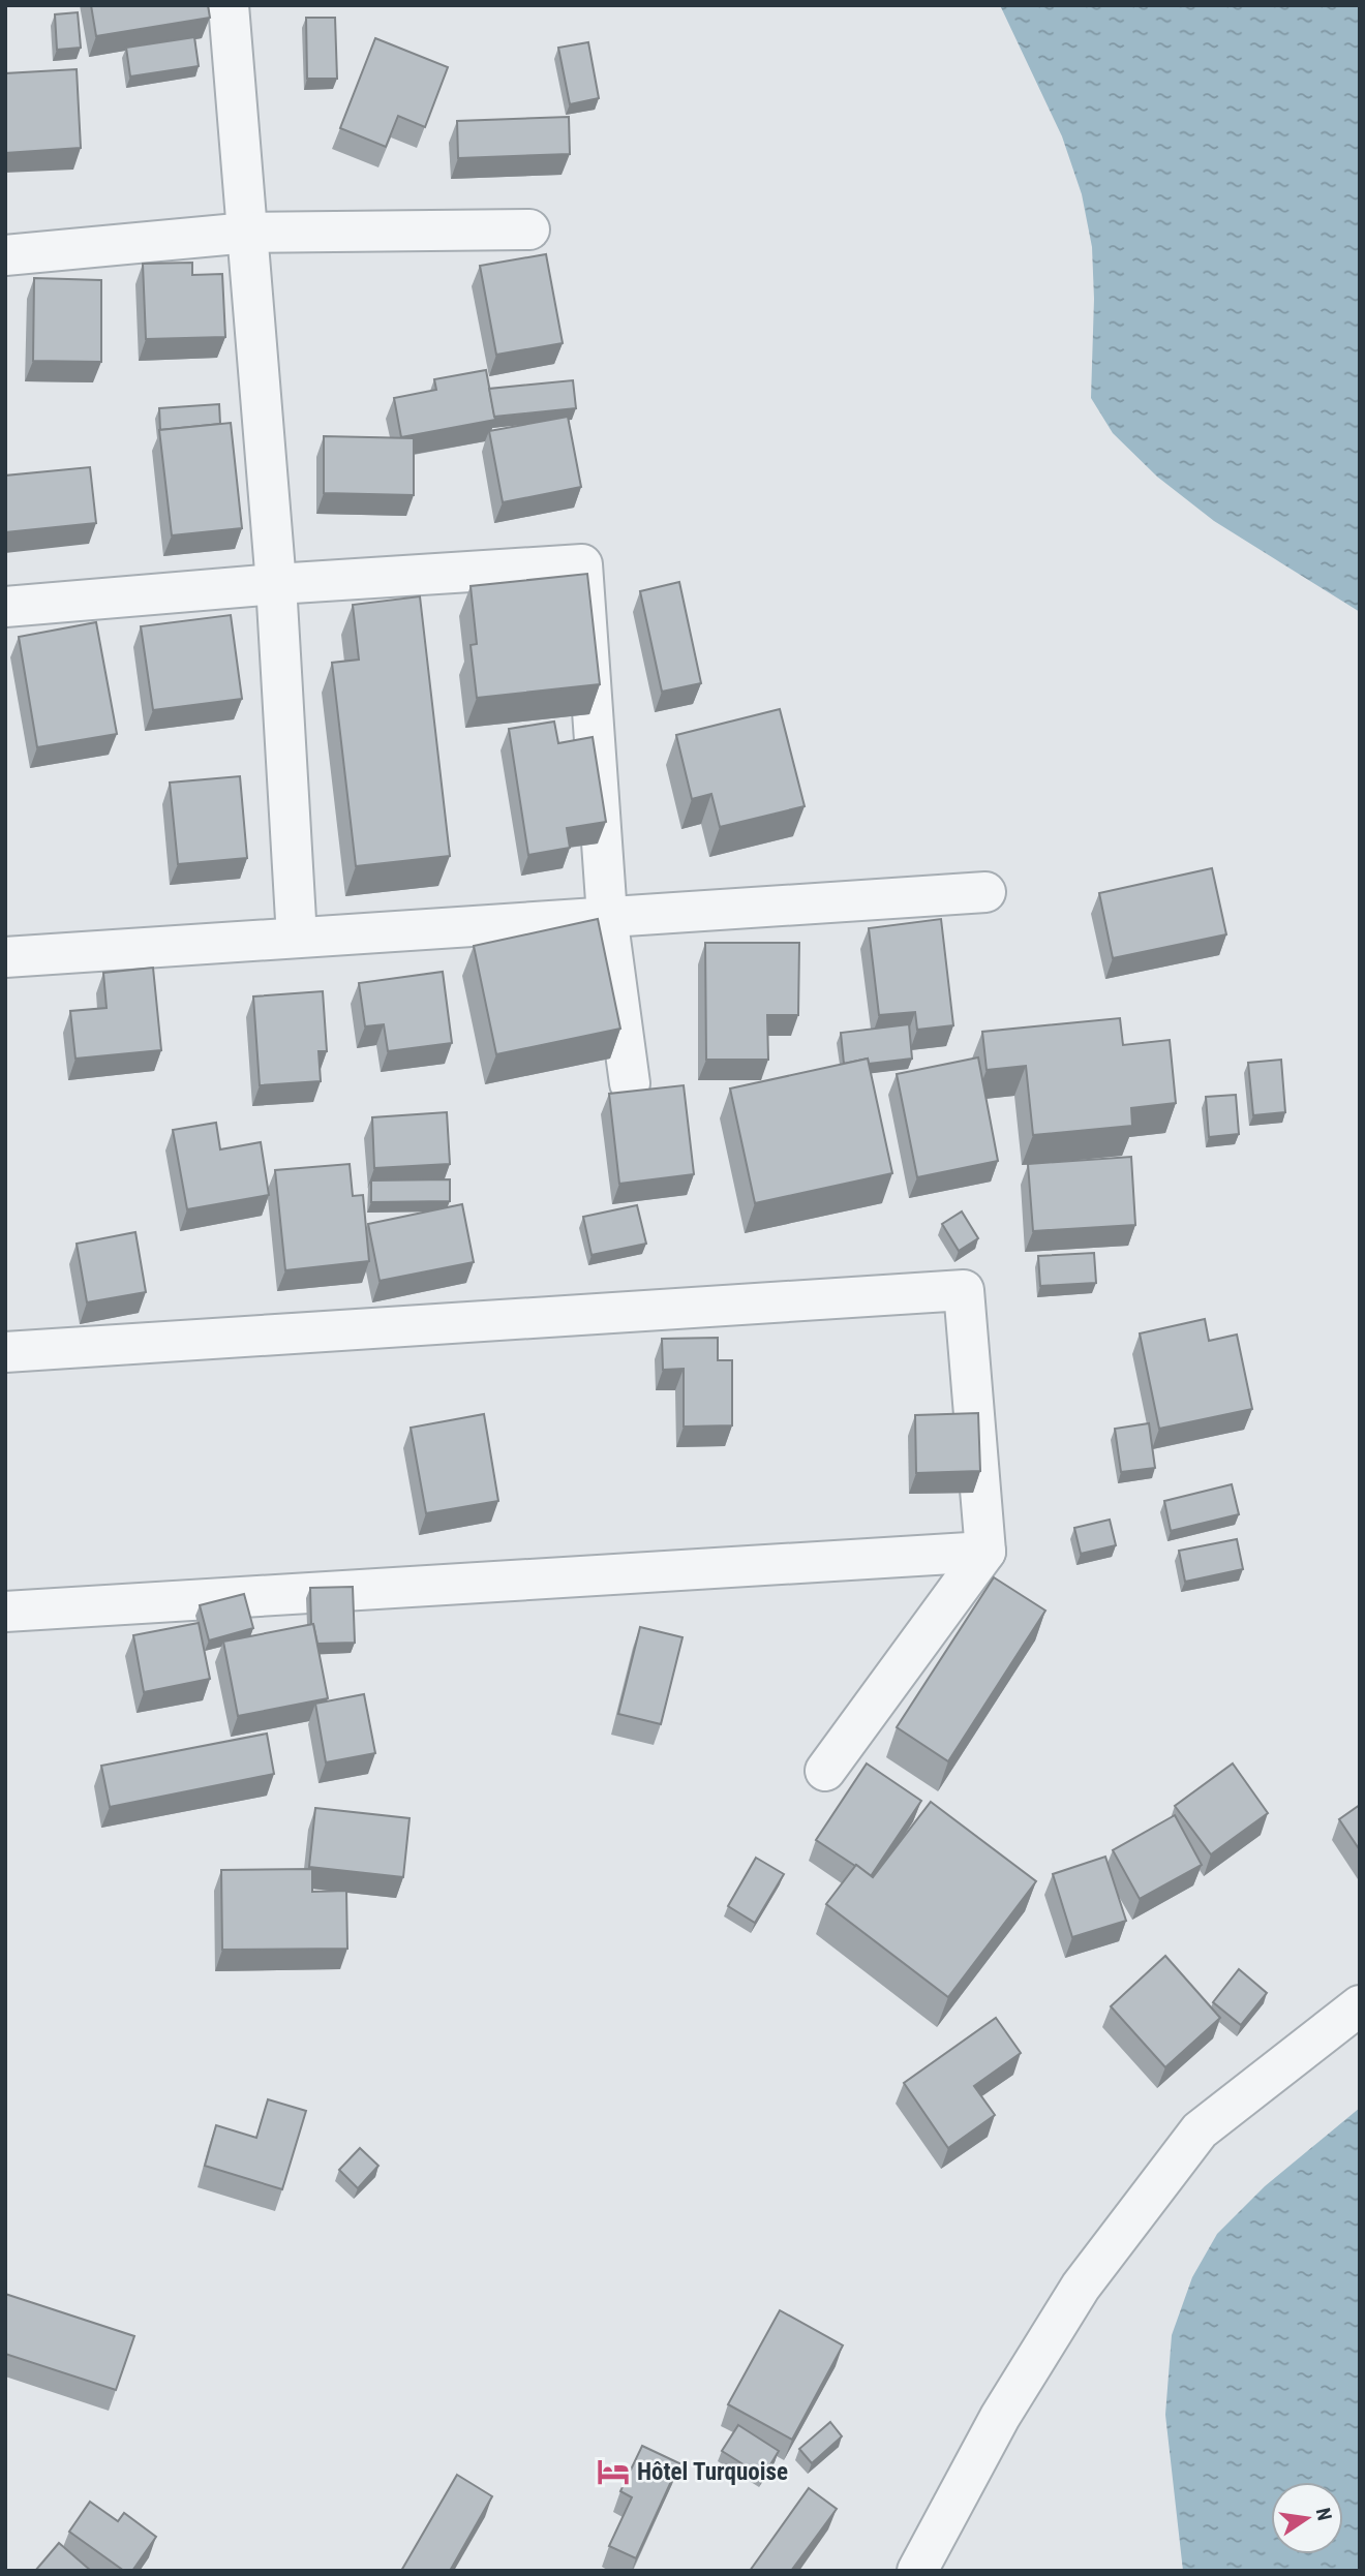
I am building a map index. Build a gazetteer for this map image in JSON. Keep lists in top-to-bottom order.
{
  "places": {
    "hotel": ["Hôtel Turquoise"]
  },
  "north": "right"
}
